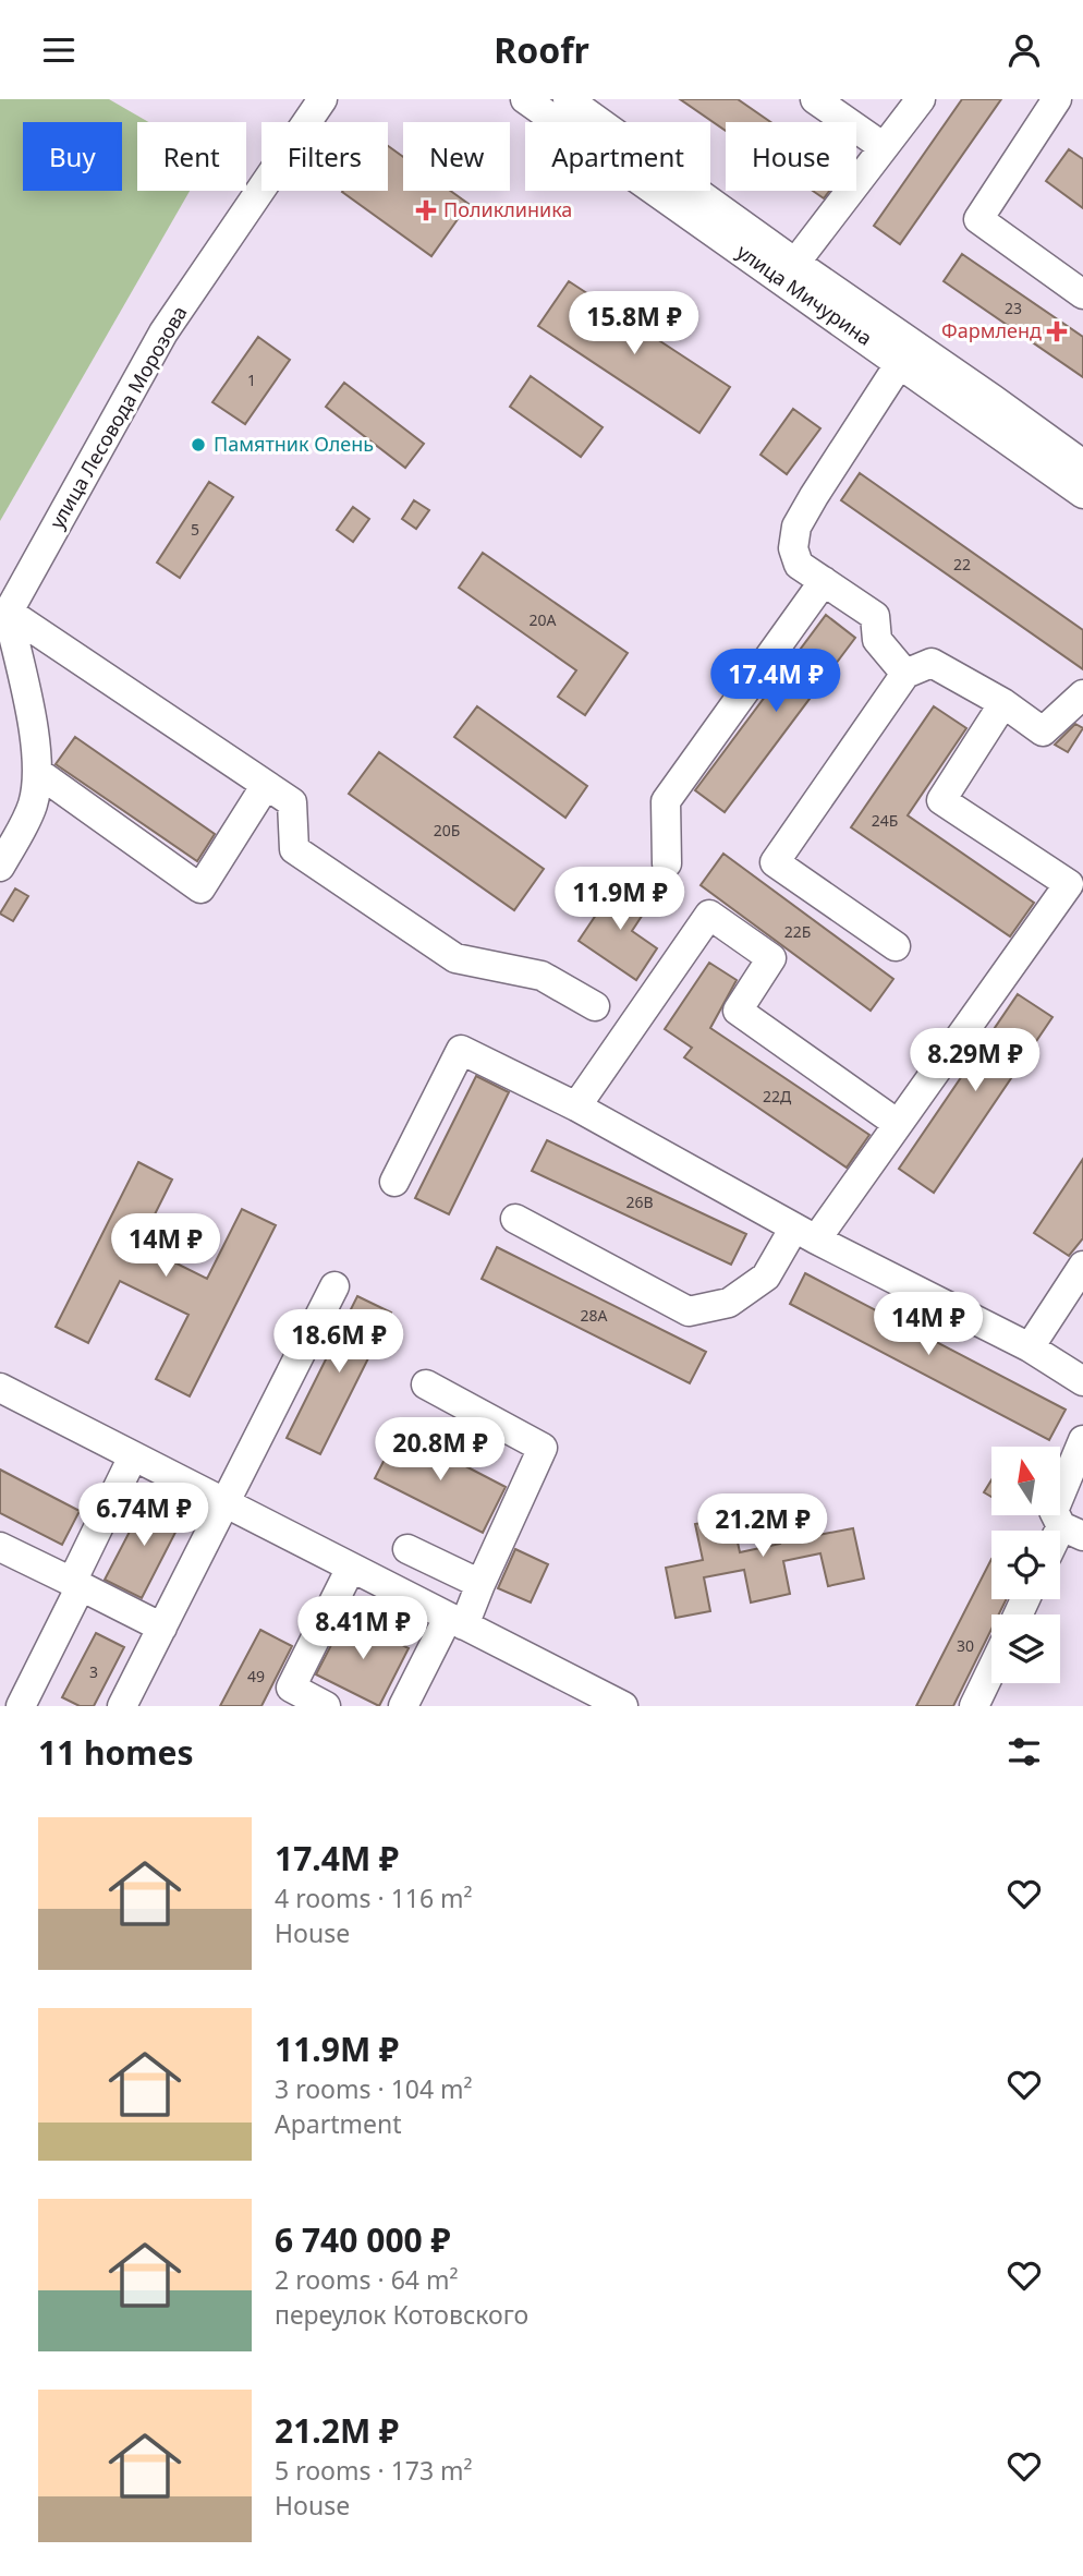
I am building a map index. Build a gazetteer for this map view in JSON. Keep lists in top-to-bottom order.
{
  "streets": {
    "street": ["улица Мичурина", "улица Лесовода Морозова"]
  },
  "places": {
    "health": ["Поликлиника", "Фармленд"],
    "other": ["Памятник Олень"]
  },
  "house_numbers": [
    "23",
    "1",
    "5",
    "22",
    "20А",
    "24Б",
    "20Б",
    "22Б",
    "22Д",
    "26В",
    "28А",
    "30",
    "3",
    "49"
  ],
  "north": "top",
  "page": {
    "header": "Roofr",
    "chip": [
      "Buy",
      "Rent",
      "Filters",
      "New",
      "Apartment",
      "House"
    ],
    "price": [
      "15.8M ₽",
      "17.4M ₽",
      "11.9M ₽",
      "8.29M ₽",
      "14M ₽",
      "14M ₽",
      "18.6M ₽",
      "20.8M ₽",
      "6.74M ₽",
      "21.2M ₽",
      "8.41M ₽"
    ],
    "heading": "11 homes",
    "list": [
      {
        "name": "17.4M ₽",
        "note": "4 rooms · 116 m² · House"
      },
      {
        "name": "11.9M ₽",
        "note": "3 rooms · 104 m² · Apartment"
      },
      {
        "name": "6 740 000 ₽",
        "note": "2 rooms · 64 m² · переулок Котовского"
      },
      {
        "name": "21.2M ₽",
        "note": "5 rooms · 173 m² · House"
      }
    ]
  }
}
